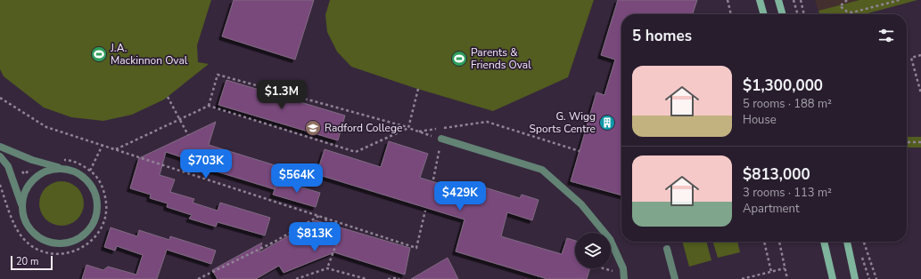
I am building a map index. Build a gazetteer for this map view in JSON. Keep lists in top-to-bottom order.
{
  "places": {
    "sports": ["J.A. Mackinnon Oval", "Parents & Friends Oval"],
    "building": ["G. Wigg Sports Centre"],
    "school or university": ["Radford College"]
  },
  "scale_bar": "20 m",
  "page": {
    "heading": "5 homes",
    "list": [
      {
        "name": "$1,300,000",
        "note": "5 rooms · 188 m² · House"
      },
      {
        "name": "$813,000",
        "note": "3 rooms · 113 m² · Apartment"
      }
    ],
    "price": [
      "$1.3M",
      "$703K",
      "$564K",
      "$429K",
      "$813K"
    ],
    "scale": "20 m"
  }
}
